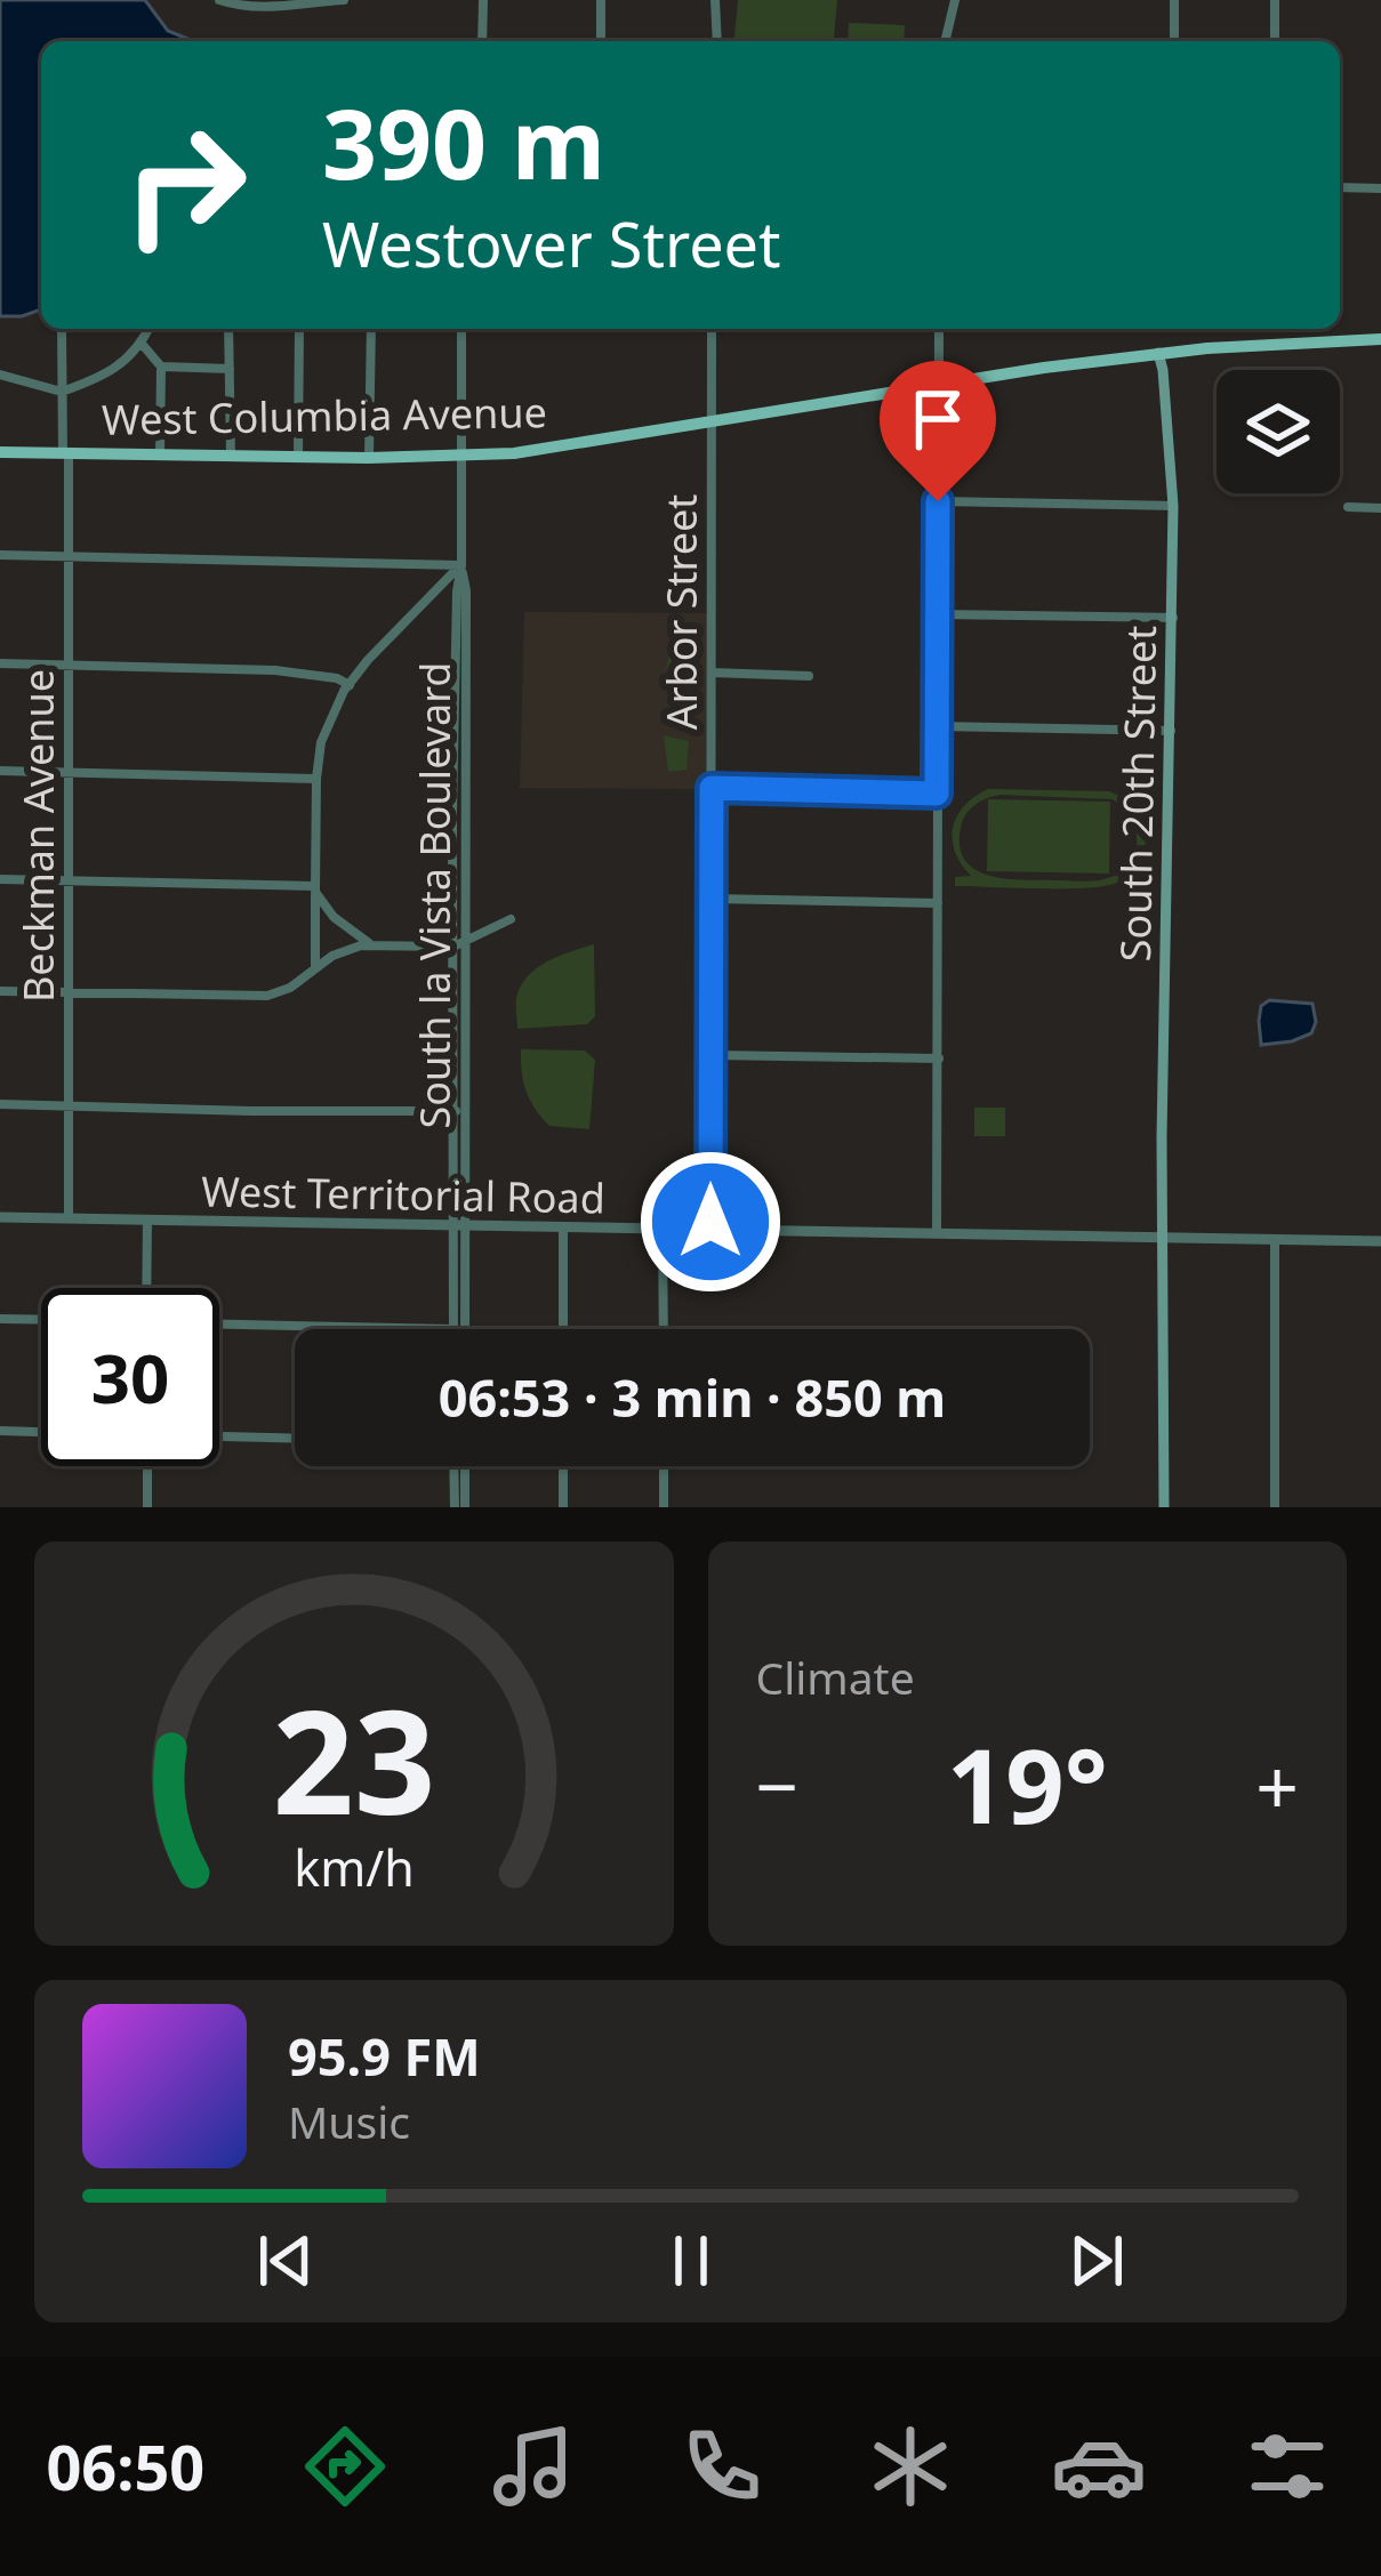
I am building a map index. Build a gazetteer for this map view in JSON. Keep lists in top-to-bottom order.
{
  "streets": {
    "main road": ["West Columbia Avenue", "South 20th Street"],
    "street": [
      "Arbor Street",
      "Beckman Avenue",
      "South la Vista Boulevard",
      "West Territorial Road"
    ]
  },
  "crossings": [
    ["West Columbia Avenue", "Arbor Street"],
    ["West Columbia Avenue", "South 20th Street"],
    ["West Columbia Avenue", "Beckman Avenue"],
    ["West Columbia Avenue", "South la Vista Boulevard"],
    ["Arbor Street", "West Territorial Road"],
    ["South 20th Street", "West Territorial Road"],
    ["Beckman Avenue", "West Territorial Road"],
    ["South la Vista Boulevard", "West Territorial Road"]
  ],
  "page": {
    "turn": ["390 m", "Westover Street"],
    "limit": "30",
    "trip": "06:53 · 3 min · 850 m",
    "tile": "Climate",
    "heat": ["−", "19°", "+"],
    "song": ["95.9 FM", "Music"],
    "tabs": "06:50",
    "gauge": ["23", "km/h"]
  }
}
